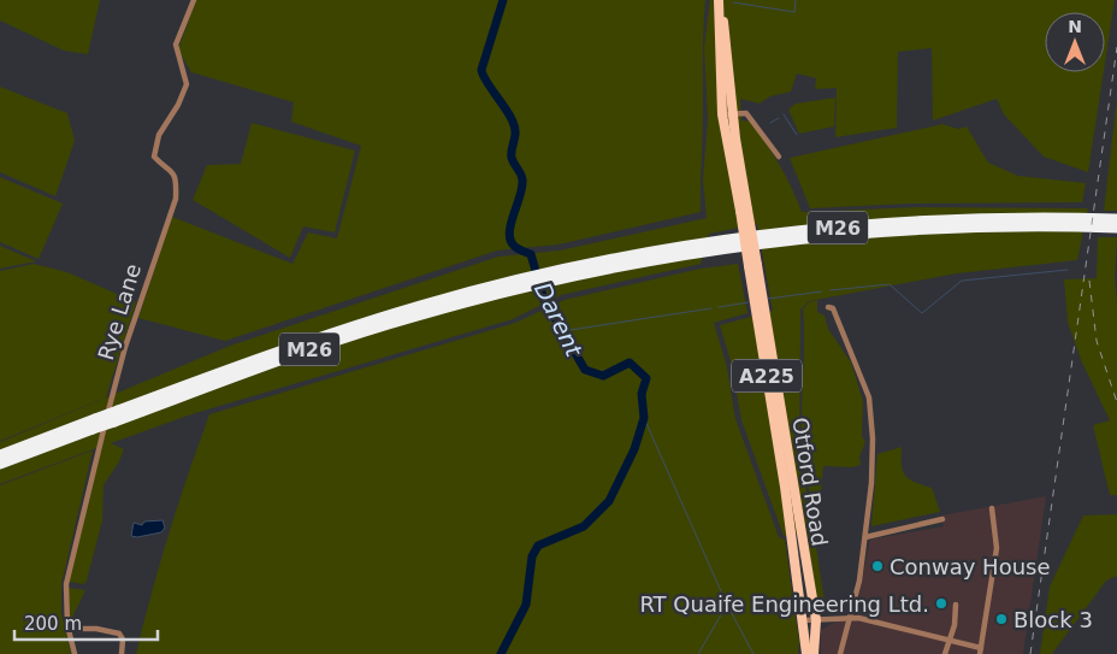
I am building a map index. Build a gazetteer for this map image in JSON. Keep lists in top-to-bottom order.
{
  "streets": {
    "highway": ["M26"],
    "main road": ["A225", "Otford Road"],
    "street": ["Rye Lane"]
  },
  "crossings": [
    ["A225", "Otford Road"]
  ],
  "water": ["Darent"],
  "places": ["Conway House", "RT Quaife Engineering Ltd.", "Block 3"],
  "scale_bar": "200 m",
  "north": "top"
}
